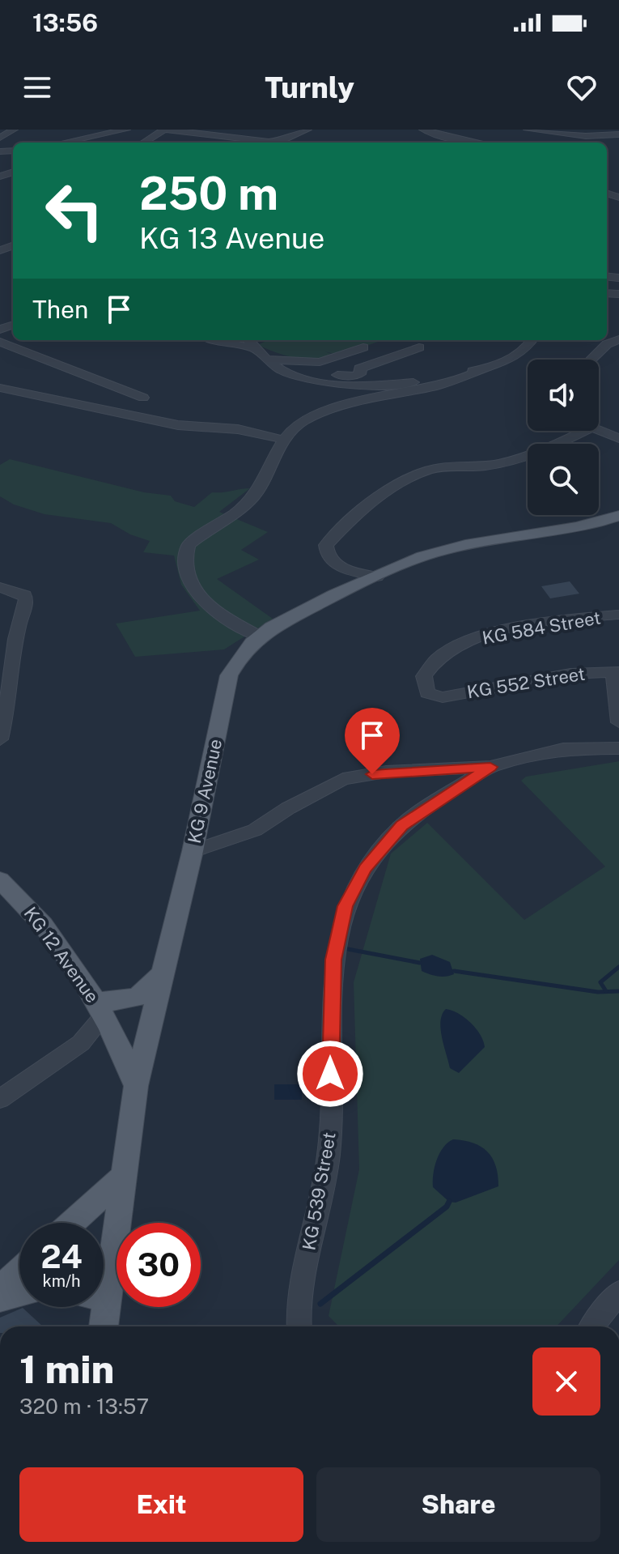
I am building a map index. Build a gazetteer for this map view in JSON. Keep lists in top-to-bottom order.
{
  "streets": {
    "main road": ["KG 9 Avenue", "KG 12 Avenue"],
    "street": ["KG 584 Street", "KG 552 Street", "KG 539 Street"]
  },
  "crossings": [
    ["KG 584 Street", "KG 552 Street"],
    ["KG 9 Avenue", "KG 12 Avenue"]
  ],
  "page": {
    "status": "13:56",
    "header": "Turnly",
    "turn": ["250 m", "KG 13 Avenue"],
    "then": "Then",
    "speed": "24 km/h",
    "limit": "30",
    "heading": ["1 min", "320 m · 13:57"],
    "buttons": ["Exit", "Share"]
  }
}
